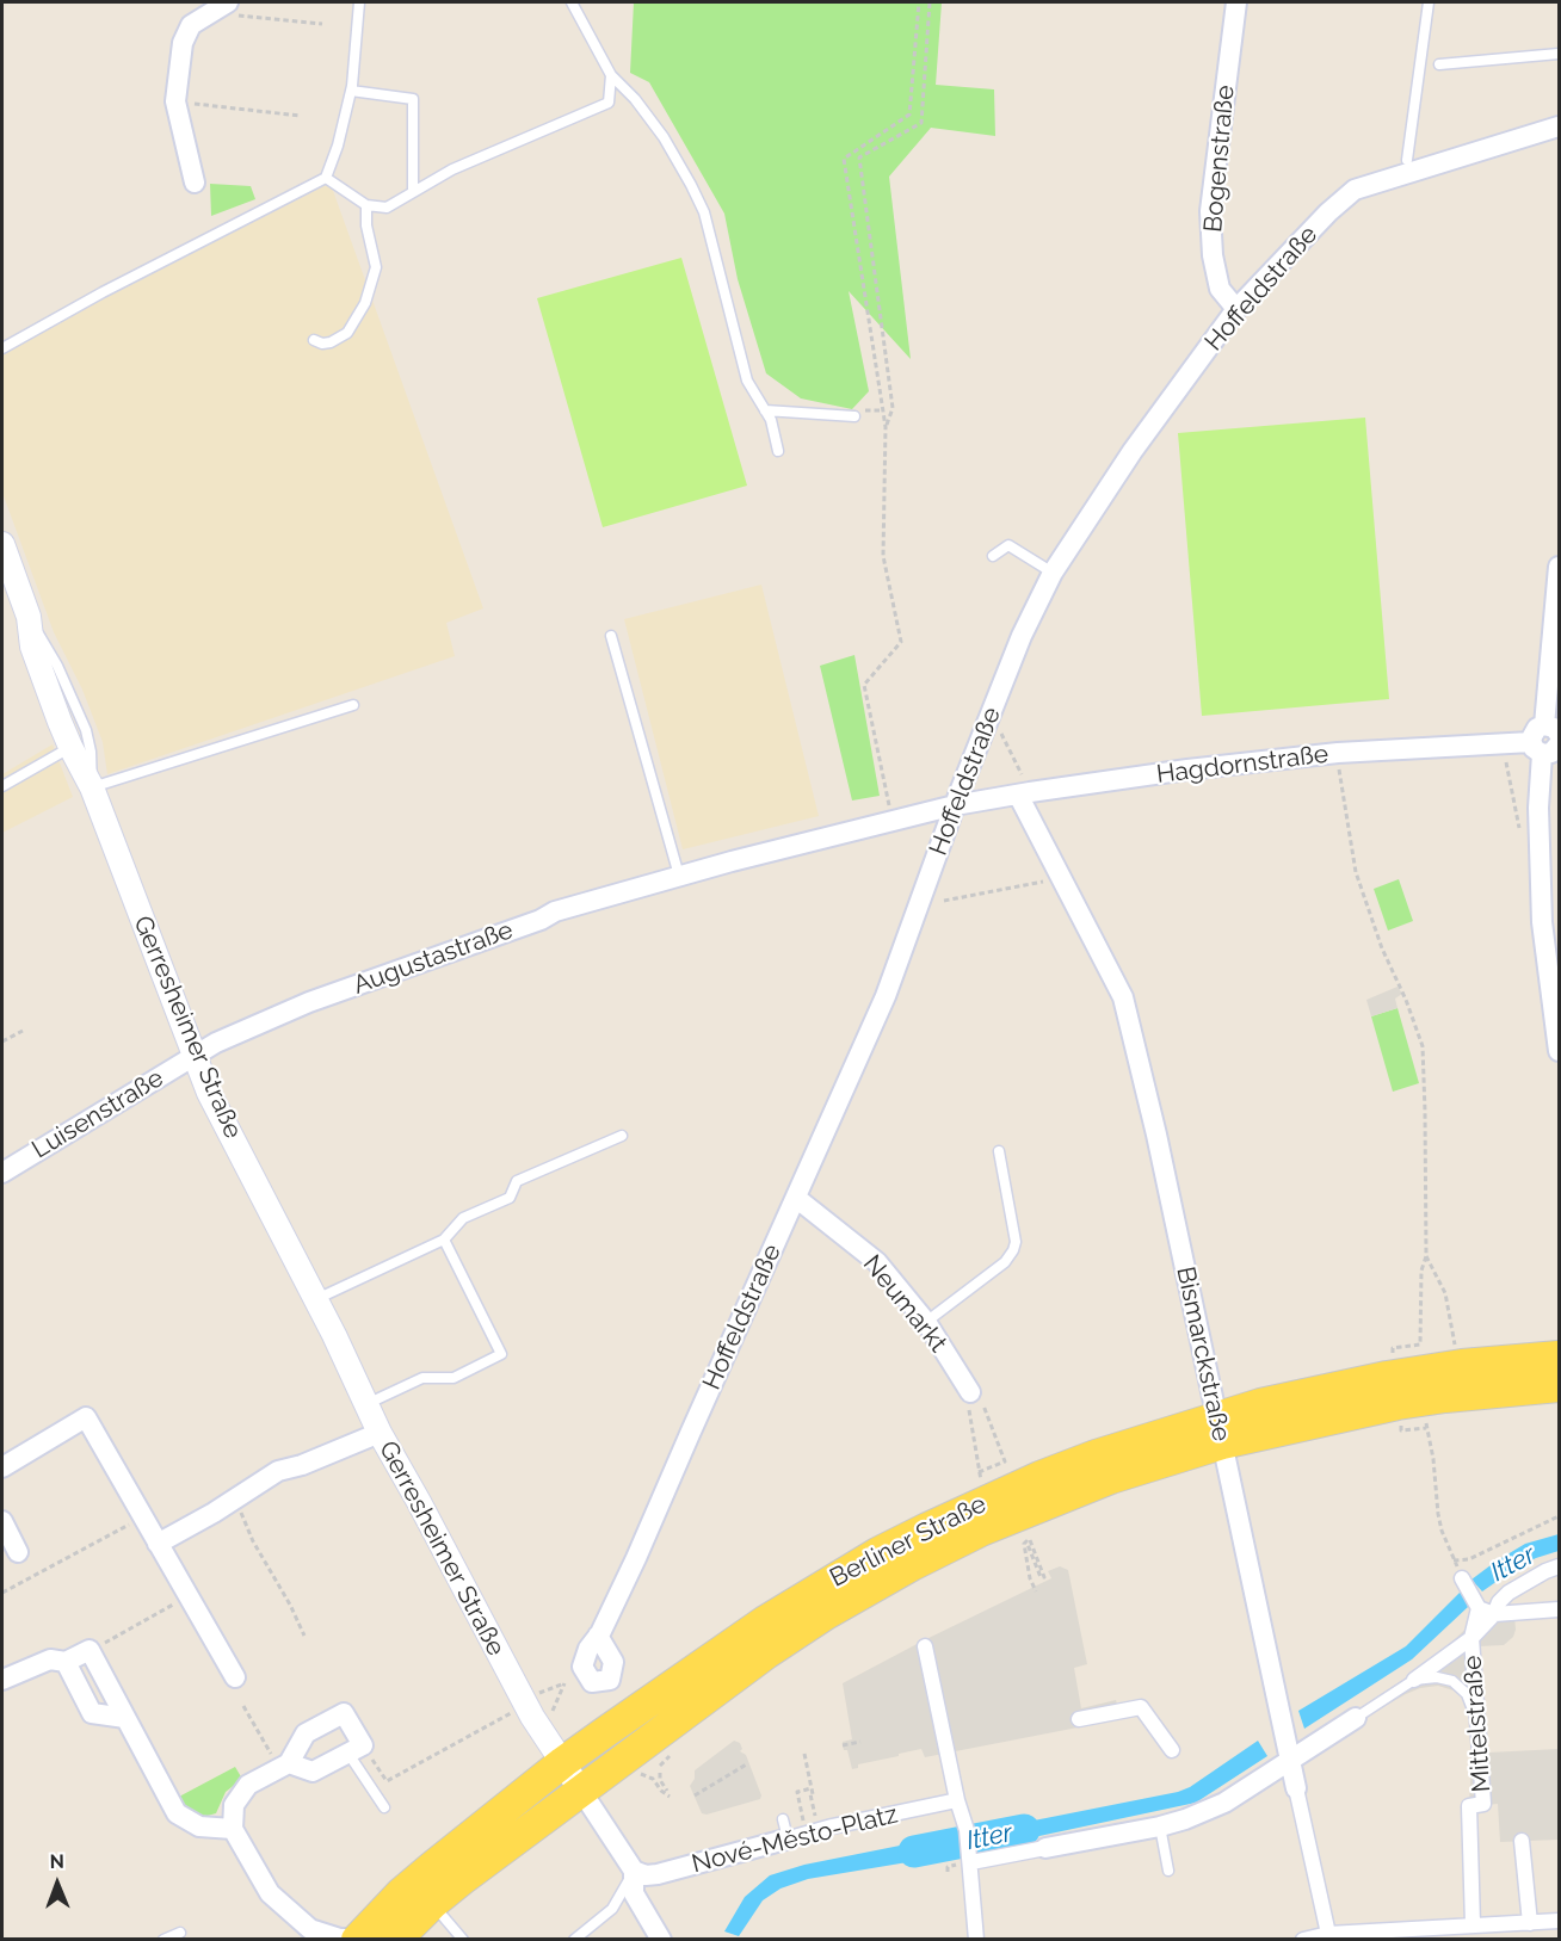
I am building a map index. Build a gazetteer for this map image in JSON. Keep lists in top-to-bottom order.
{
  "streets": {
    "main road": ["Berliner Straße"],
    "street": [
      "Bogenstraße",
      "Hoffeldstraße",
      "Hagdornstraße",
      "Augustastraße",
      "Gerresheimer Straße",
      "Luisenstraße",
      "Neumarkt",
      "Bismarckstraße",
      "Mittelstraße",
      "Nové-Město-Platz"
    ]
  },
  "crossings": [
    ["Bogenstraße", "Hoffeldstraße"],
    ["Hoffeldstraße", "Hagdornstraße"],
    ["Hoffeldstraße", "Augustastraße"],
    ["Hoffeldstraße", "Neumarkt"],
    ["Hagdornstraße", "Augustastraße"],
    ["Hagdornstraße", "Bismarckstraße"],
    ["Augustastraße", "Gerresheimer Straße"],
    ["Augustastraße", "Luisenstraße"],
    ["Gerresheimer Straße", "Luisenstraße"],
    ["Gerresheimer Straße", "Berliner Straße"],
    ["Bismarckstraße", "Berliner Straße"]
  ],
  "water": ["Itter"],
  "north": "top"
}
